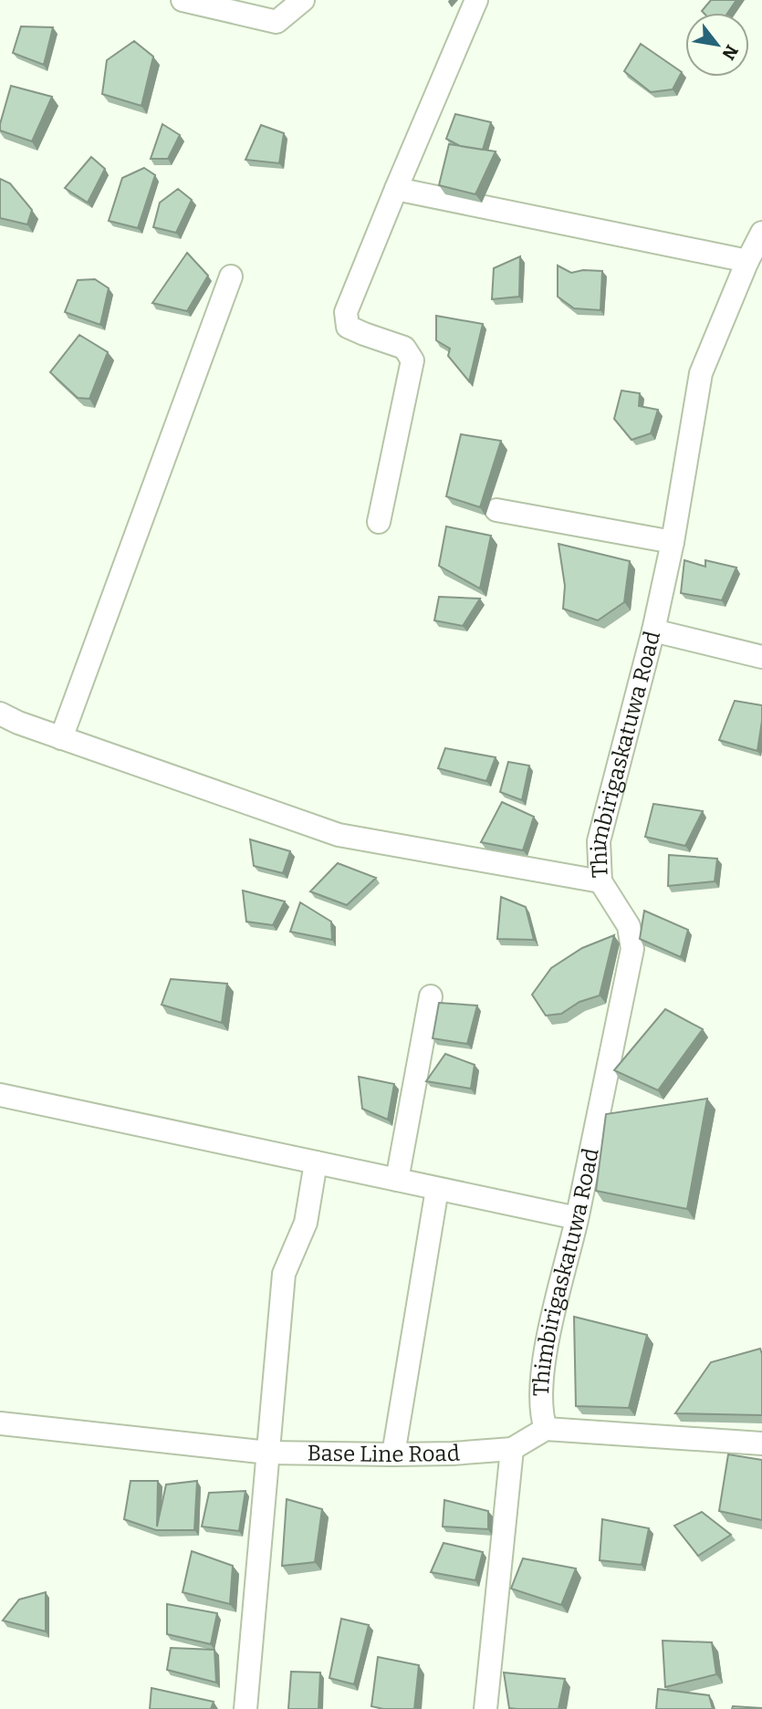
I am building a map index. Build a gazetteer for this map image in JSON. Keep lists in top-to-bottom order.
{
  "streets": {
    "street": ["Thimbirigaskatuwa Road", "Base Line Road"]
  },
  "crossings": [
    ["Thimbirigaskatuwa Road", "Base Line Road"]
  ],
  "north": "bottom right"
}
